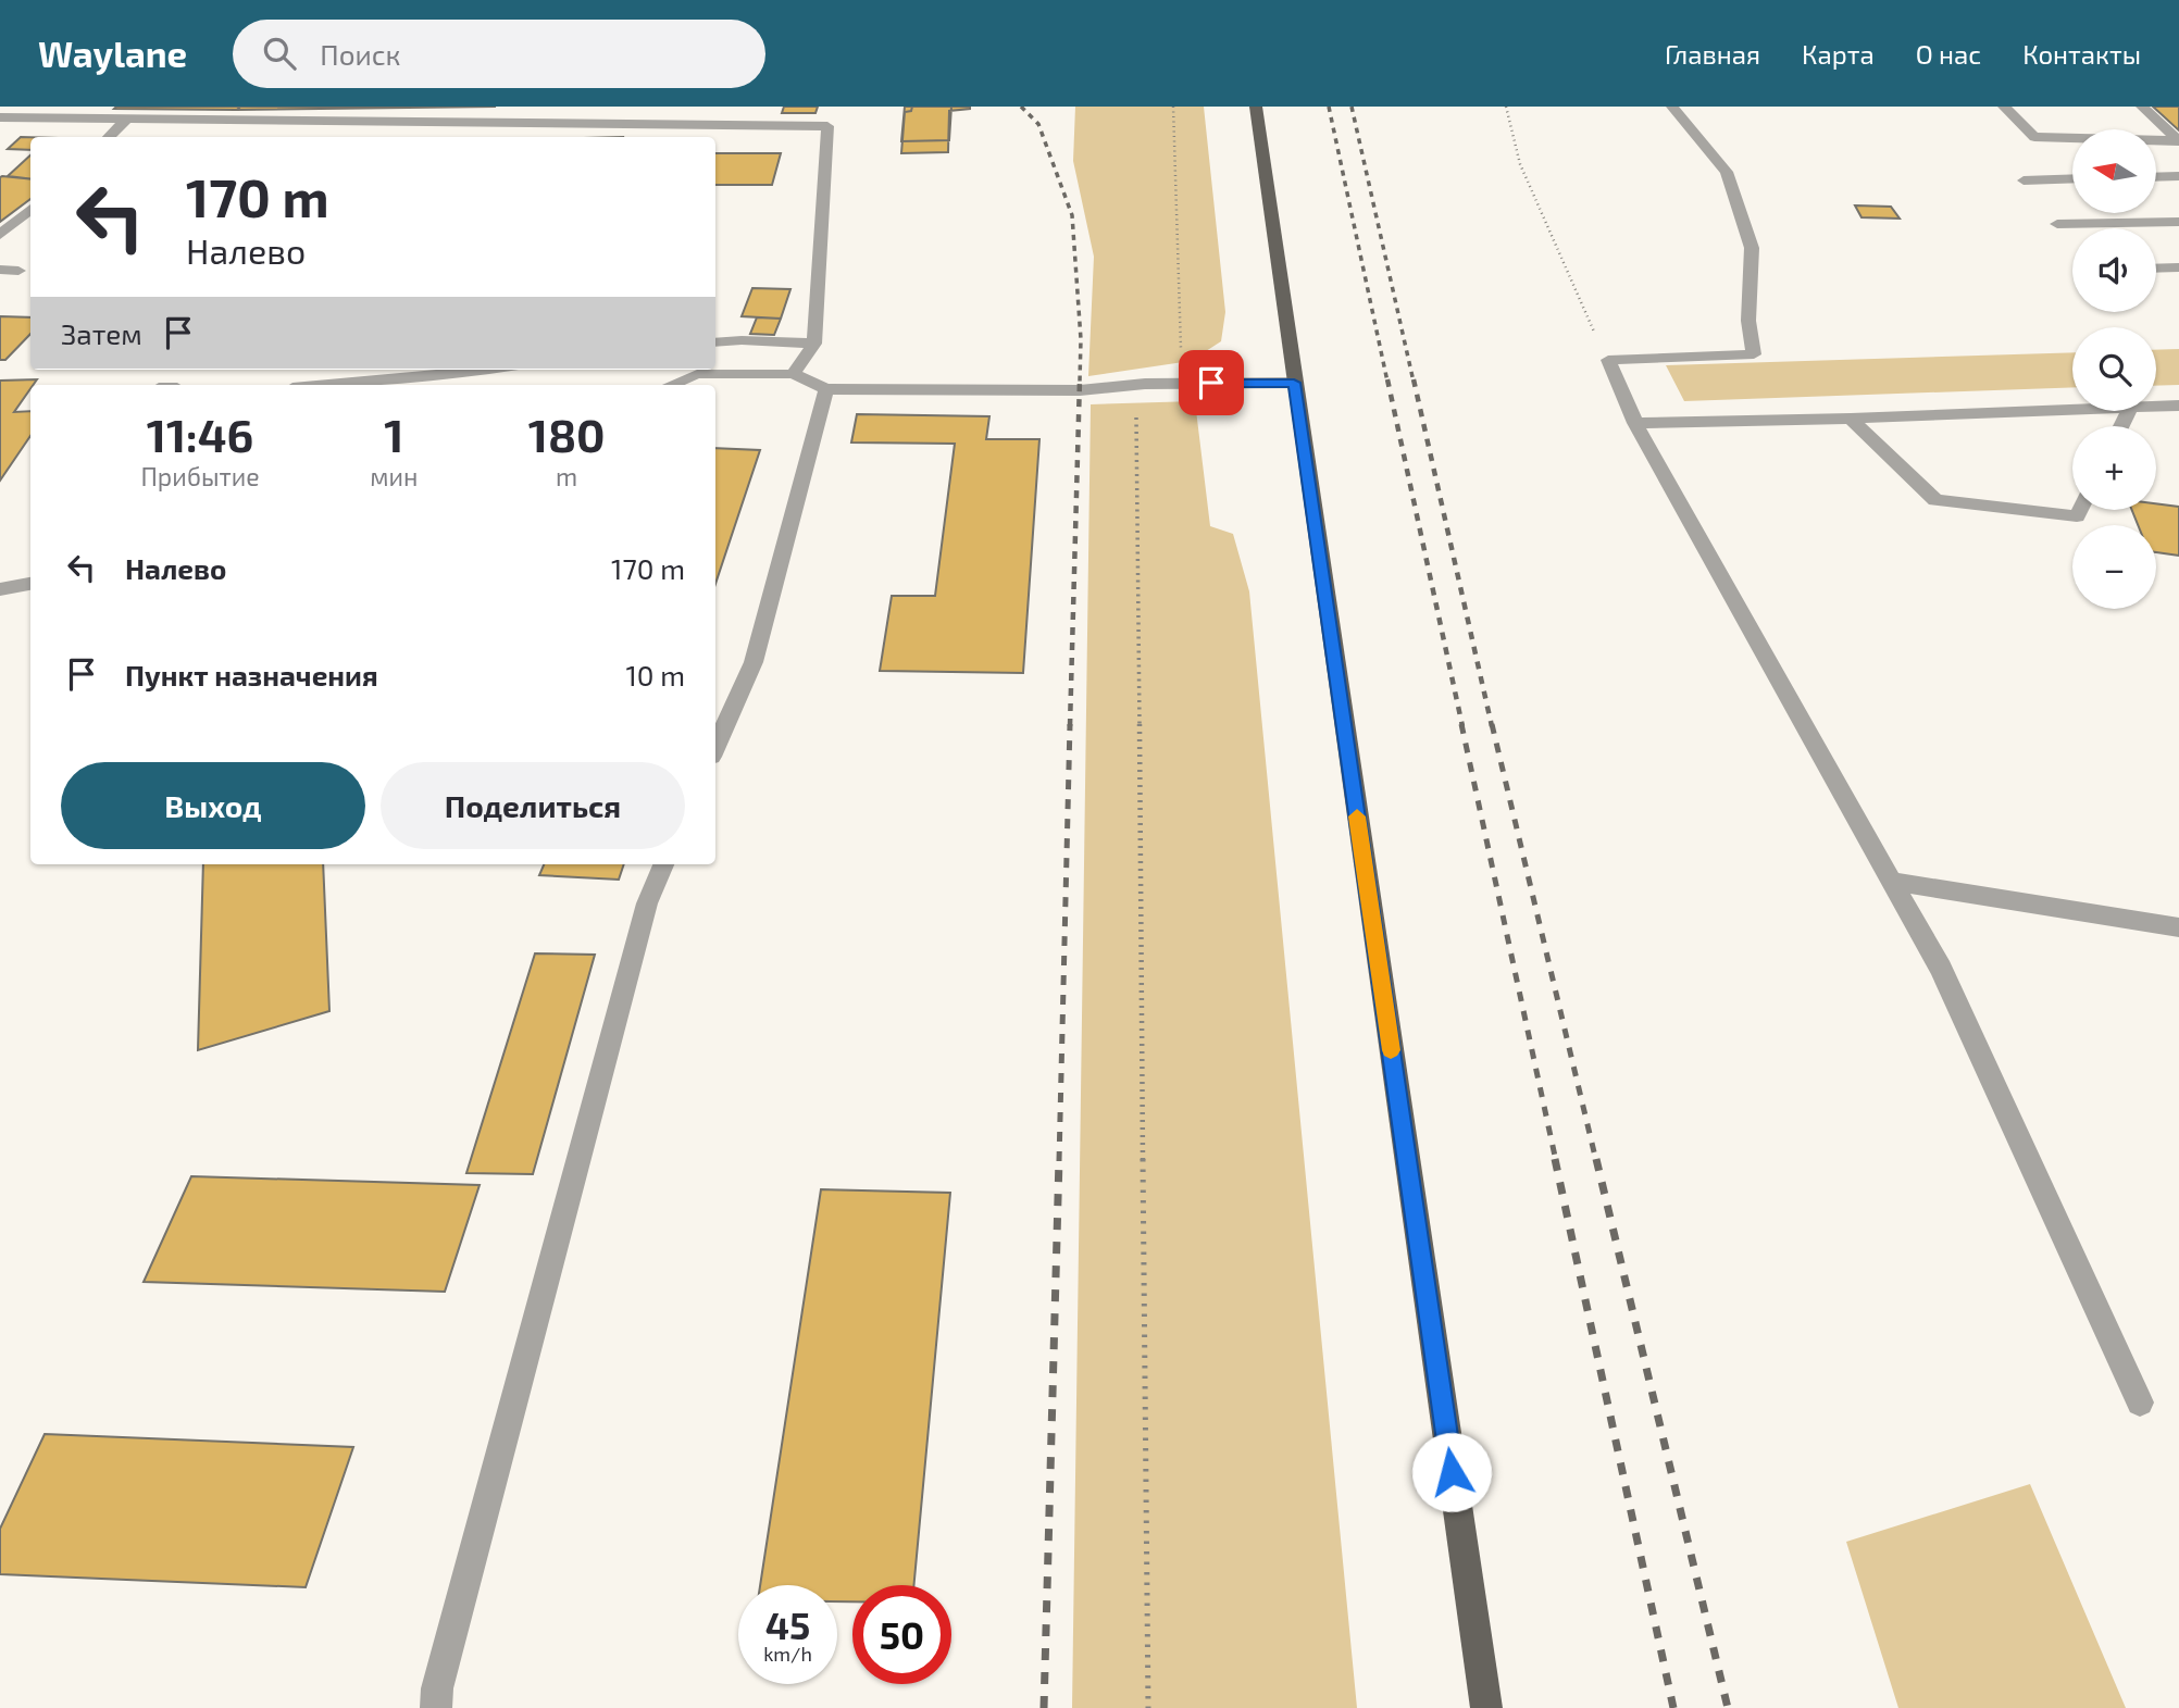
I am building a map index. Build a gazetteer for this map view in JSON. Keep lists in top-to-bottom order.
{
  "north": "left",
  "page": {
    "header": "Waylane",
    "search": "Поиск",
    "nav": [
      "Главная",
      "Карта",
      "О нас",
      "Контакты"
    ],
    "map_buttons": ["+", "−"],
    "turn": ["170 m", "Налево"],
    "then": "Затем",
    "eta": [
      "11:46",
      "Прибытие",
      "1",
      "мин",
      "180",
      "m"
    ],
    "list": [
      {
        "name": "Налево",
        "value": "170 m"
      },
      {
        "name": "Пункт назначения",
        "value": "10 m"
      }
    ],
    "buttons": ["Выход", "Поделиться"],
    "speed": "45 km/h",
    "limit": "50"
  }
}
